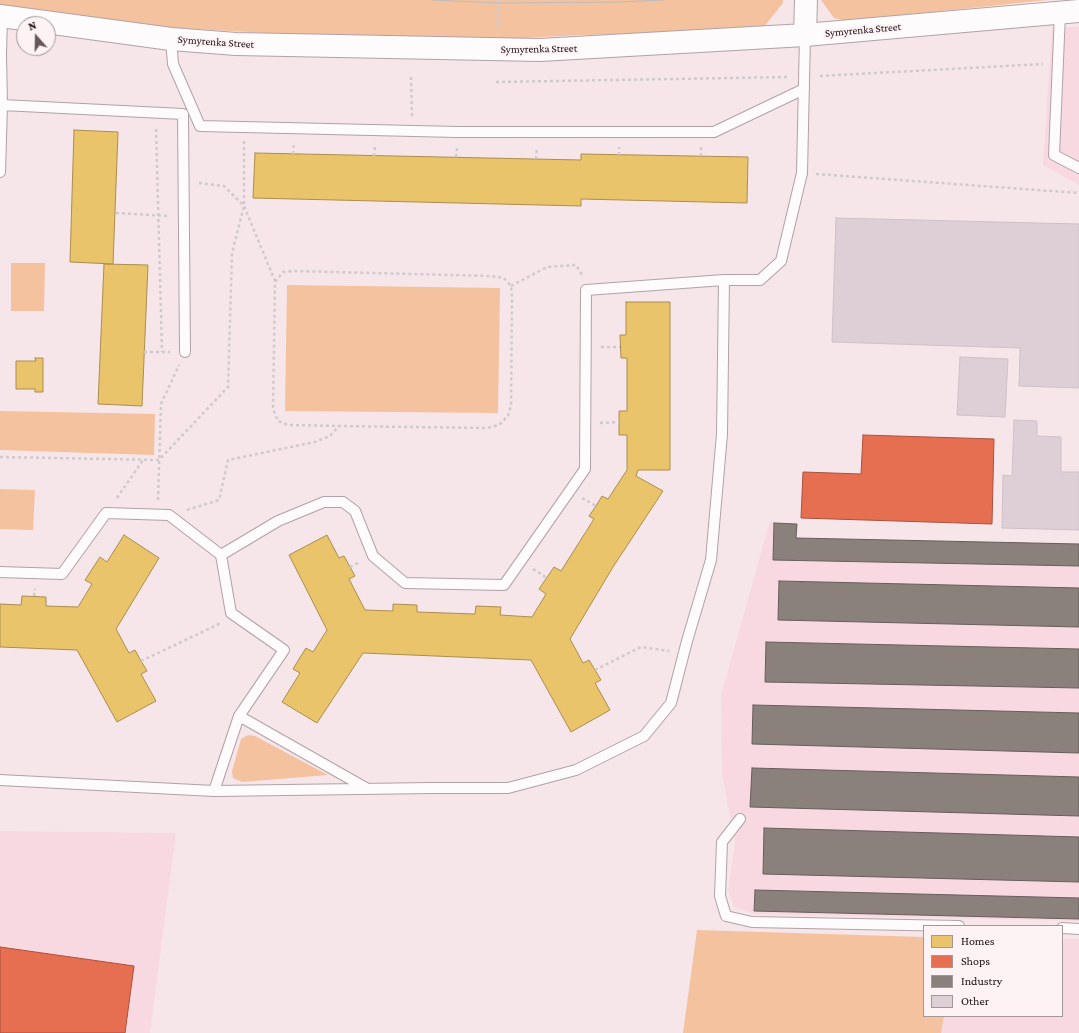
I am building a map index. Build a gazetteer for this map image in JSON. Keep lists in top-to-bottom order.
{
  "streets": {
    "street": ["Symyrenka Street"]
  },
  "legend": [
    "Homes",
    "Shops",
    "Industry",
    "Other"
  ],
  "north": "top"
}
